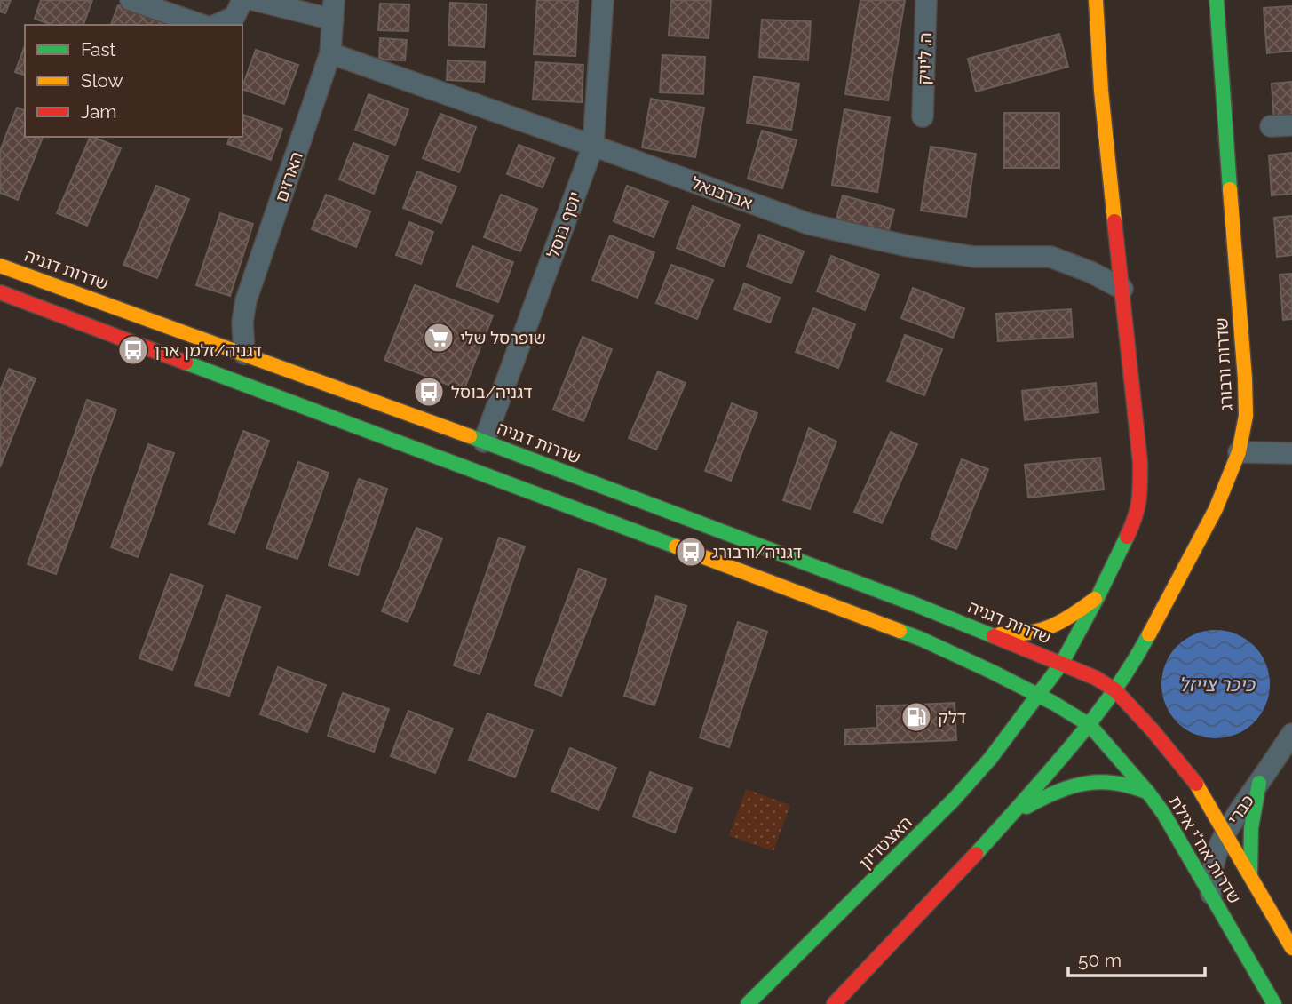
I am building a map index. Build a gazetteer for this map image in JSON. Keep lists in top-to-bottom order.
{
  "streets": {
    "main road": [
      "שדרות דגניה",
      "שדרות ורבורג",
      "האצטדיון",
      "שדרות אח\"י אילת"
    ],
    "street": [
      "ה. ליויק",
      "הארזים",
      "אברבנאל",
      "יוסף בוסל",
      "כברי"
    ]
  },
  "crossings": [
    ["הארזים", "אברבנאל"],
    ["הארזים", "שדרות דגניה"],
    ["אברבנאל", "יוסף בוסל"],
    ["יוסף בוסל", "שדרות דגניה"],
    ["שדרות דגניה", "שדרות ורבורג"],
    ["שדרות דגניה", "שדרות אח\"י אילת"],
    ["שדרות ורבורג", "שדרות אח\"י אילת"],
    ["כברי", "שדרות אח\"י אילת"],
    ["האצטדיון", "שדרות אח\"י אילת"]
  ],
  "water": ["כיכר צייזל"],
  "places": {
    "supermarket": ["שופרסל שלי"],
    "bus stop": ["דגניה/זלמן ארן", "דגניה/בוסל", "דגניה/ורבורג"],
    "fuel station": ["דלק"]
  },
  "legend": ["Fast", "Slow", "Jam"],
  "scale_bar": "50 m"
}
